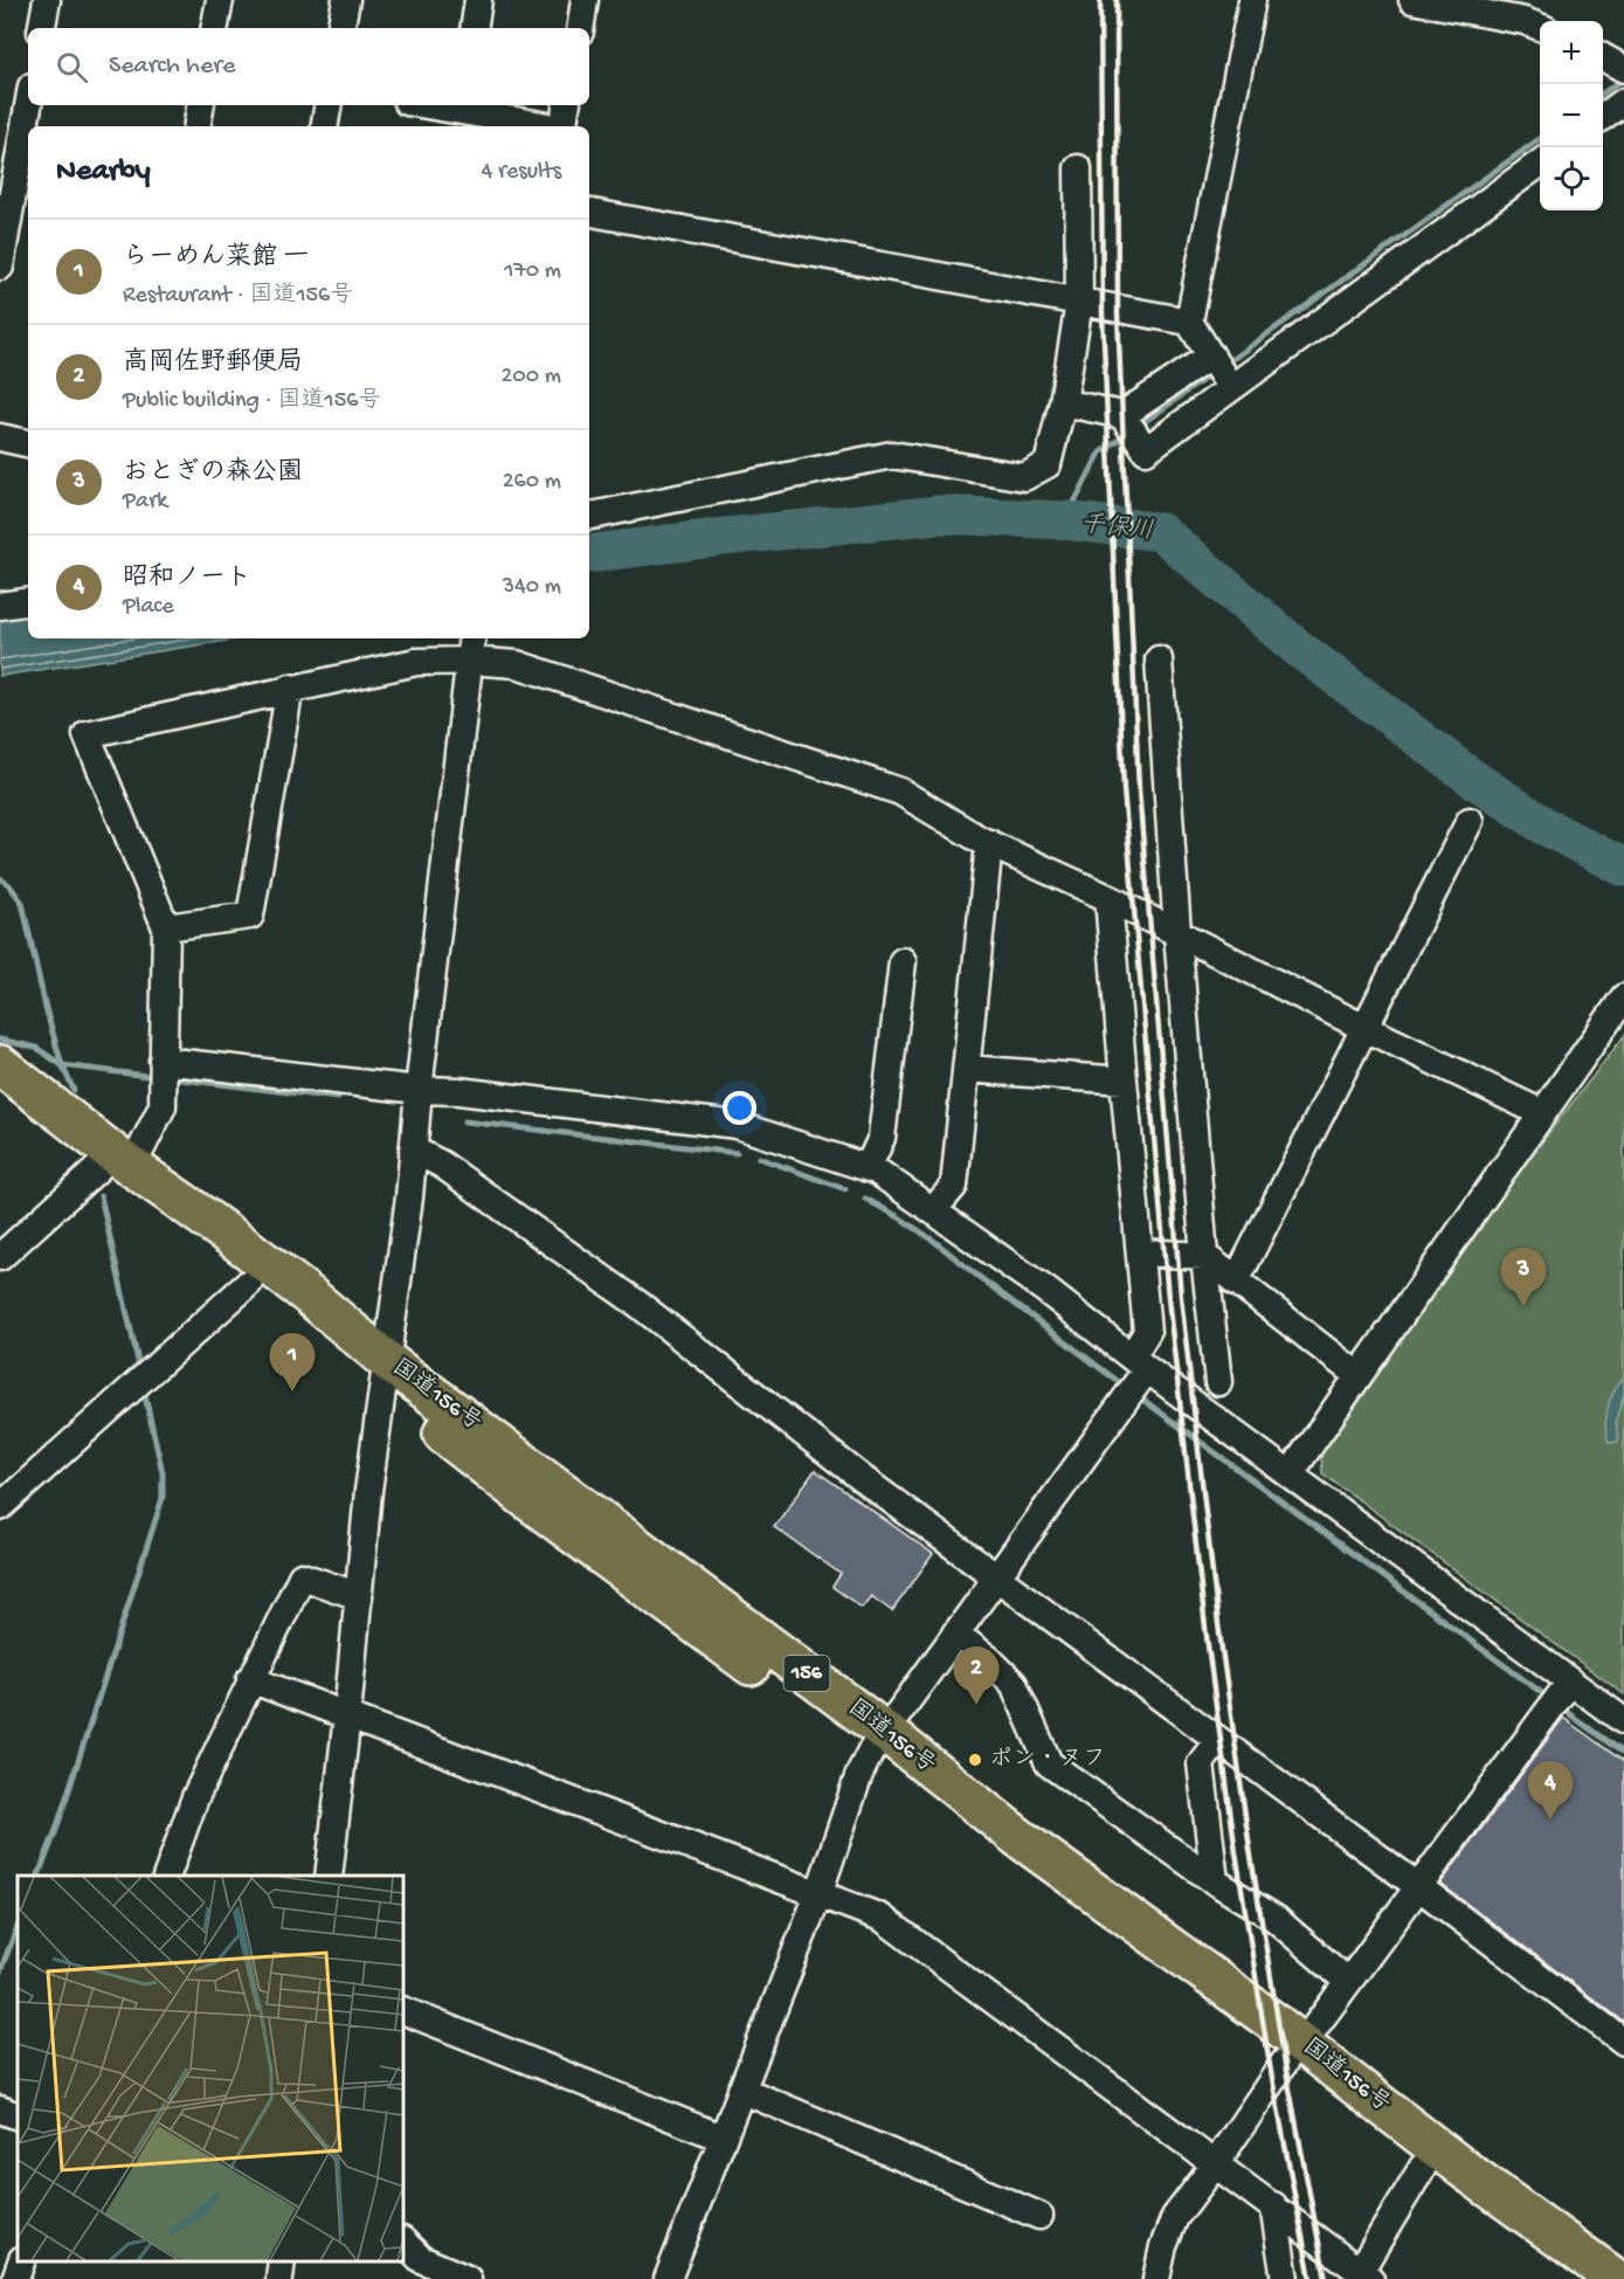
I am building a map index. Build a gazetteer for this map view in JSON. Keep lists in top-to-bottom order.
{
  "streets": {
    "highway": ["国道156号", "156"]
  },
  "water": ["千保川"],
  "places": ["ポン・ヌフ"],
  "page": {
    "map_buttons": ["+", "−"],
    "search": "Search here",
    "heading": ["Nearby", "4 results"],
    "list": [
      {
        "mark": "1",
        "name": "らーめん菜館 一",
        "note": "Restaurant · 国道156号",
        "value": "170 m"
      },
      {
        "mark": "2",
        "name": "高岡佐野郵便局",
        "note": "Public building · 国道156号",
        "value": "200 m"
      },
      {
        "mark": "3",
        "name": "おとぎの森公園",
        "note": "Park",
        "value": "260 m"
      },
      {
        "mark": "4",
        "name": "昭和ノート",
        "note": "Place",
        "value": "340 m"
      }
    ],
    "pins": [
      "3",
      "1",
      "2",
      "4"
    ]
  }
}
